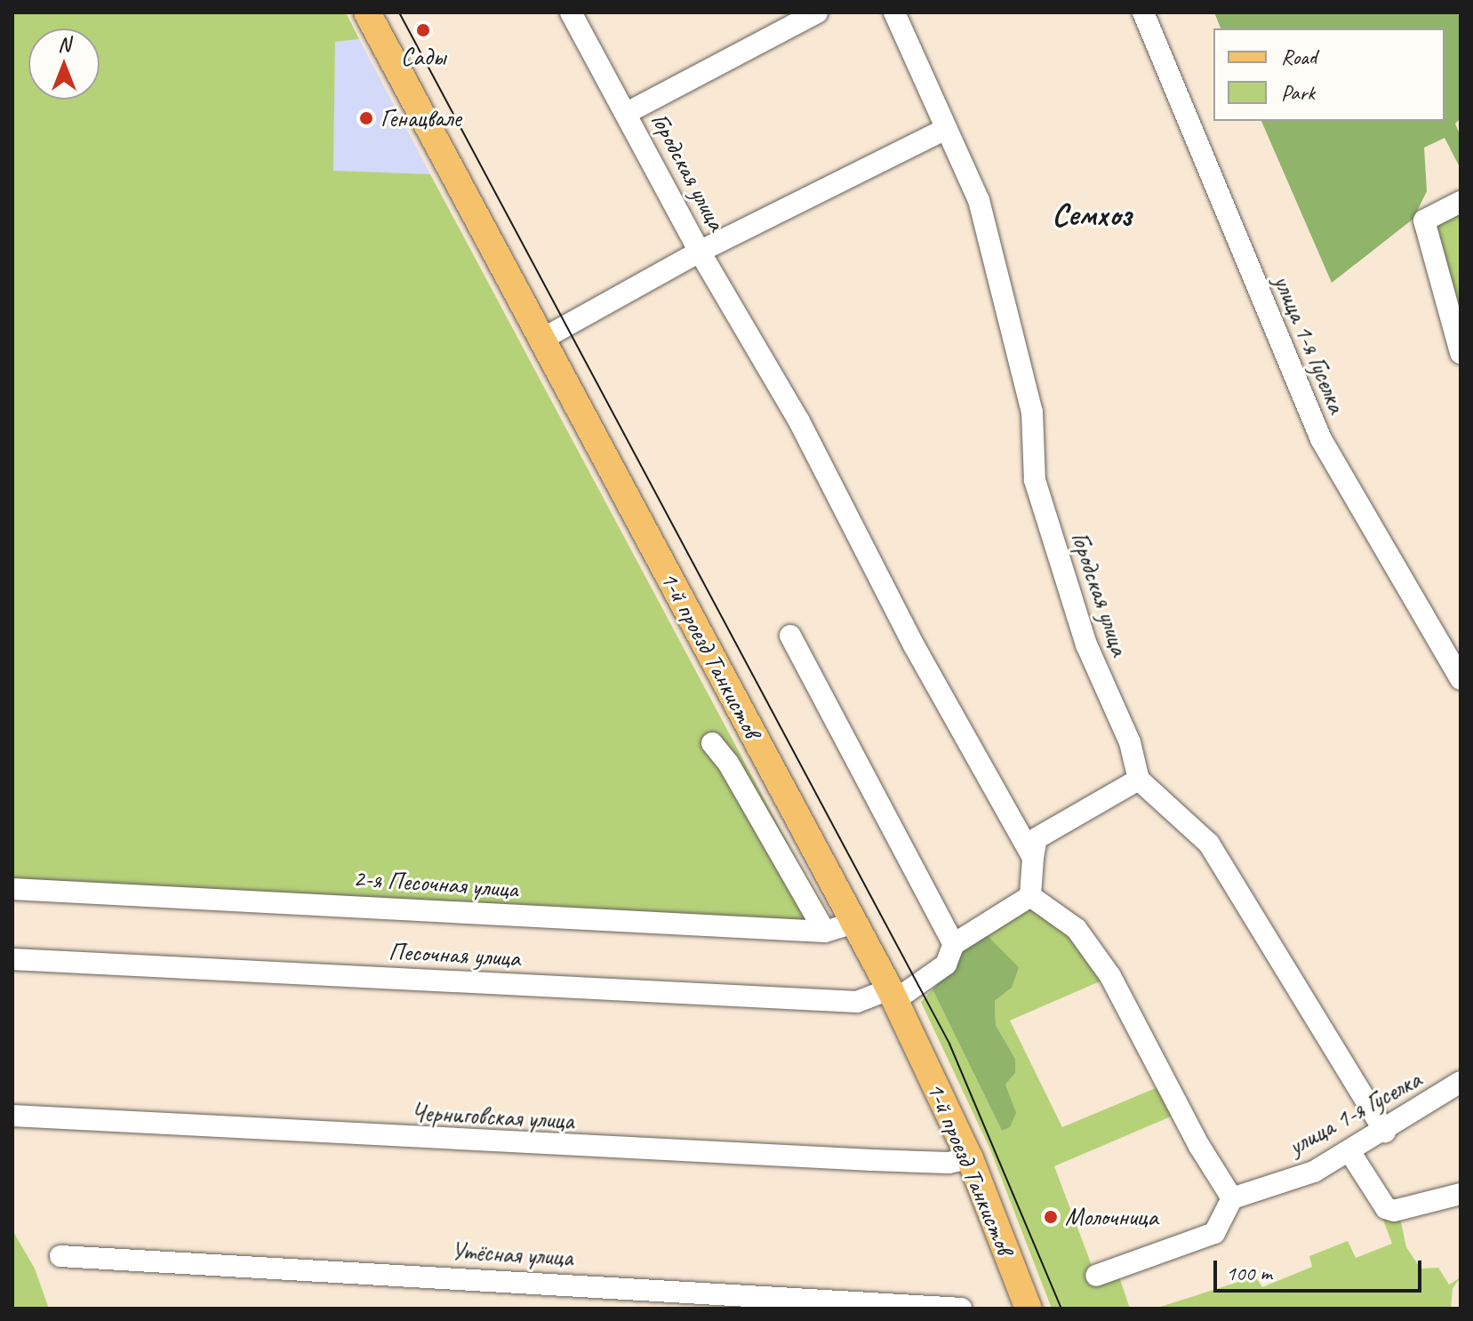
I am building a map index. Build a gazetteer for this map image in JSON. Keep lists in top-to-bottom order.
{
  "streets": {
    "main road": ["1-й проезд Танкистов"],
    "street": [
      "Городская улица",
      "улица 1-я Гуселка",
      "2-я Песочная улица",
      "Песочная улица",
      "Черниговская улица",
      "Утёсная улица"
    ]
  },
  "crossings": [
    ["1-й проезд Танкистов", "2-я Песочная улица"],
    ["1-й проезд Танкистов", "Песочная улица"],
    ["1-й проезд Танкистов", "Черниговская улица"]
  ],
  "districts": ["Семхоз"],
  "places": ["Сады", "Генацвале", "Молочница"],
  "legend": ["Road", "Park"],
  "scale_bar": "100 m",
  "north": "top"
}
